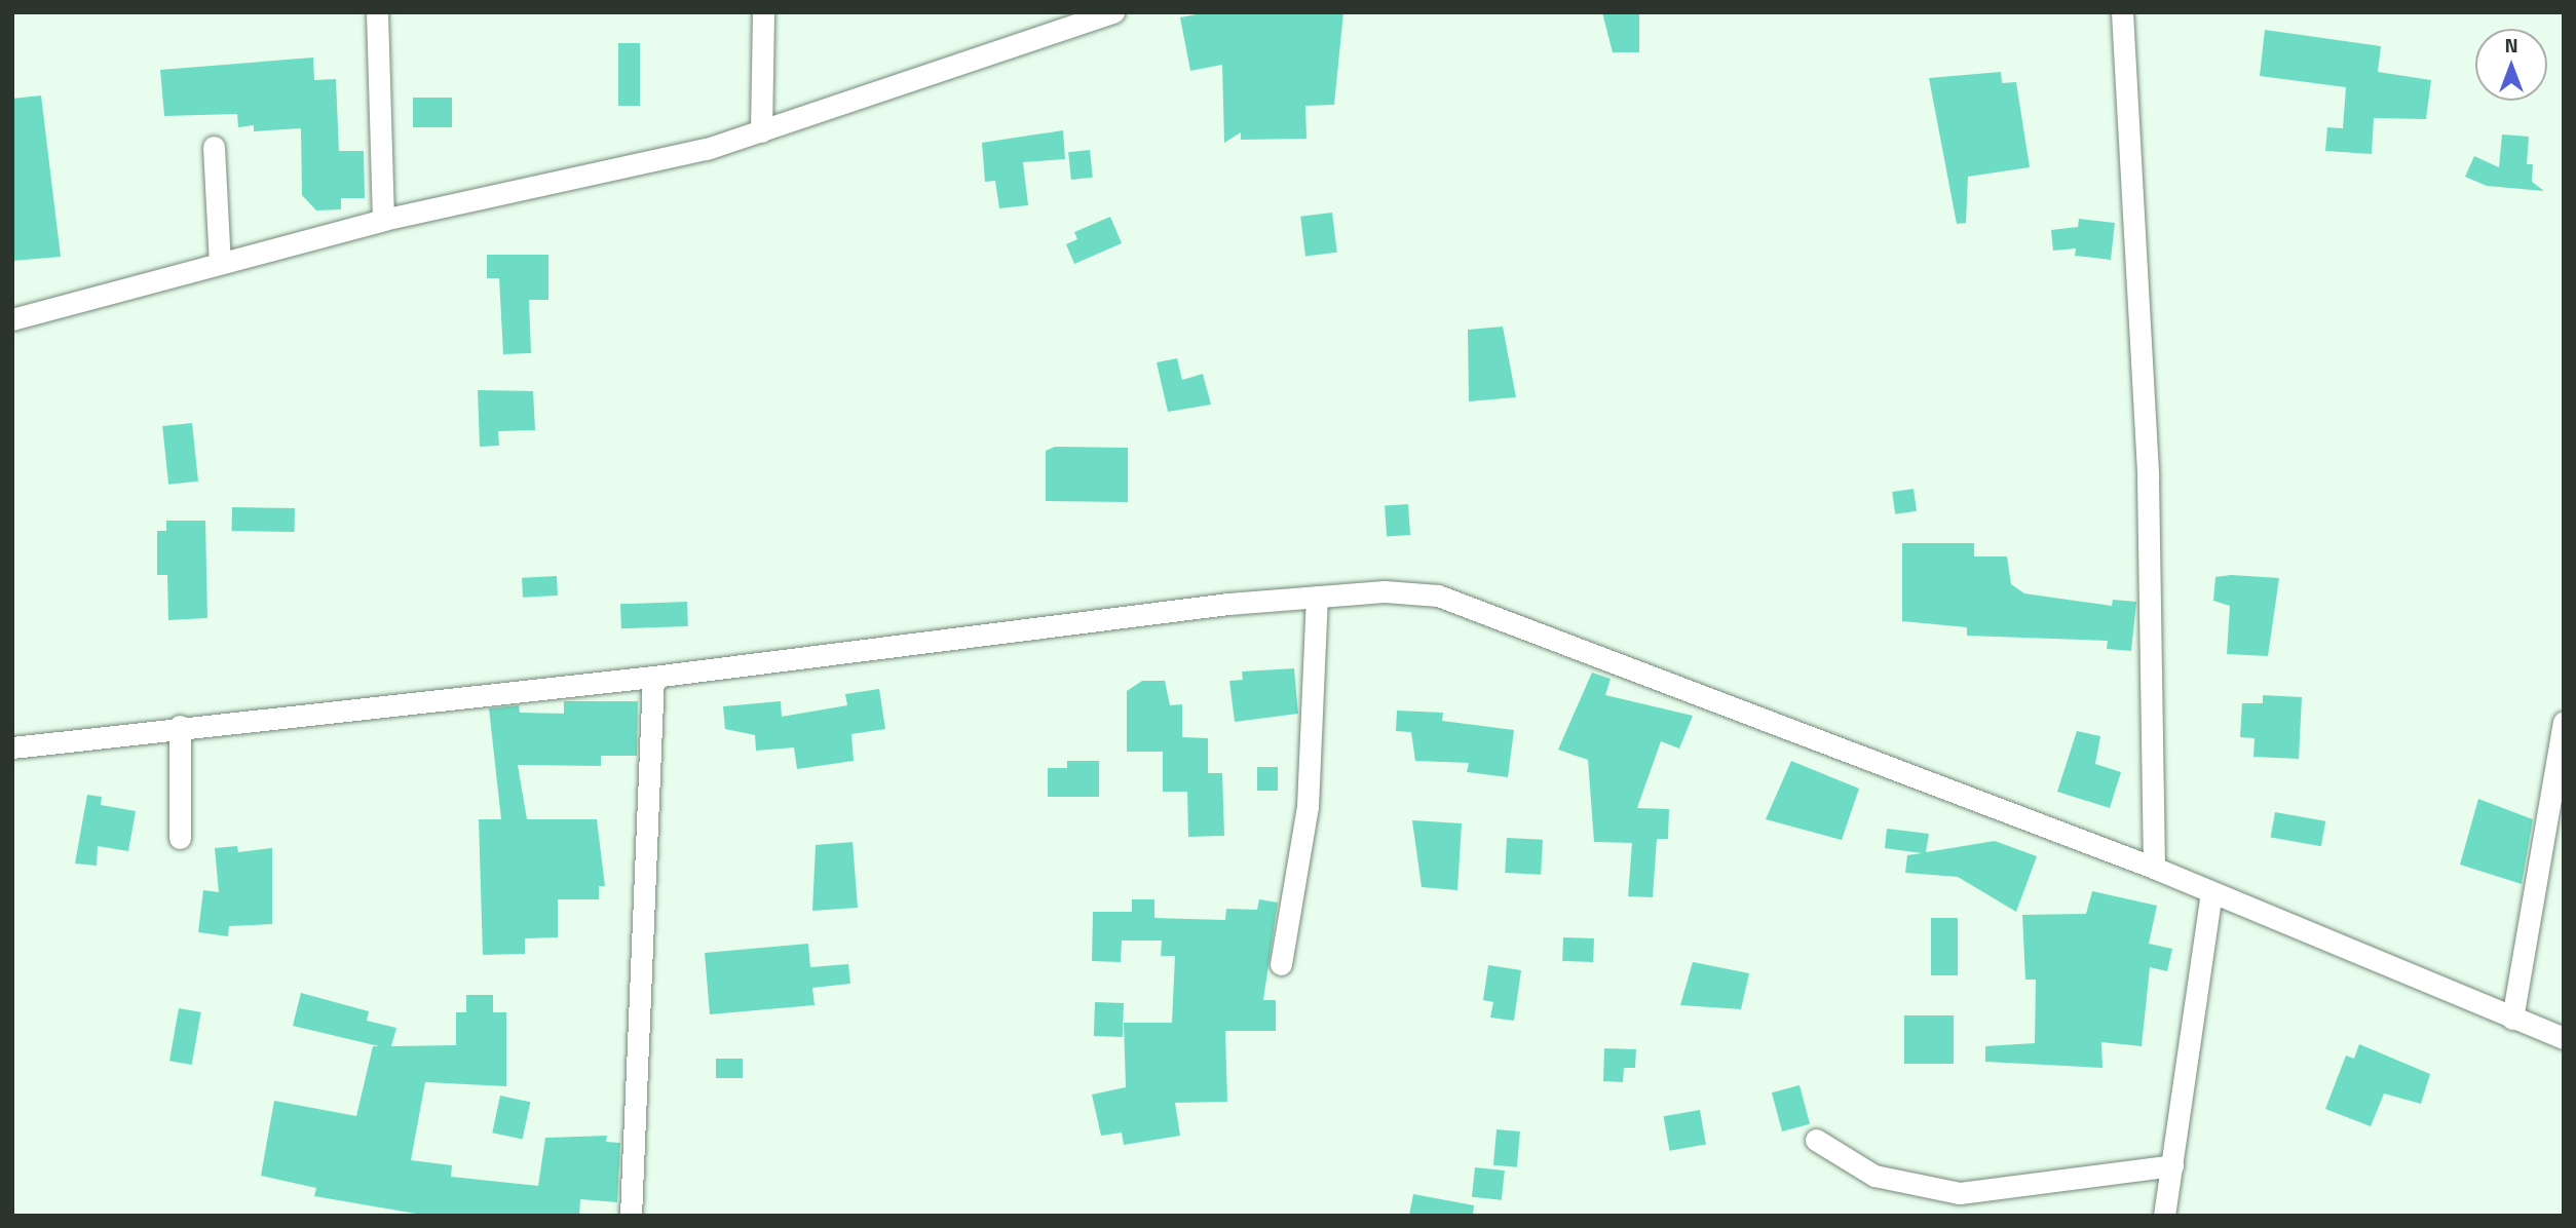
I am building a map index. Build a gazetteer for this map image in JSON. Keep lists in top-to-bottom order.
{
  "north": "top"
}
